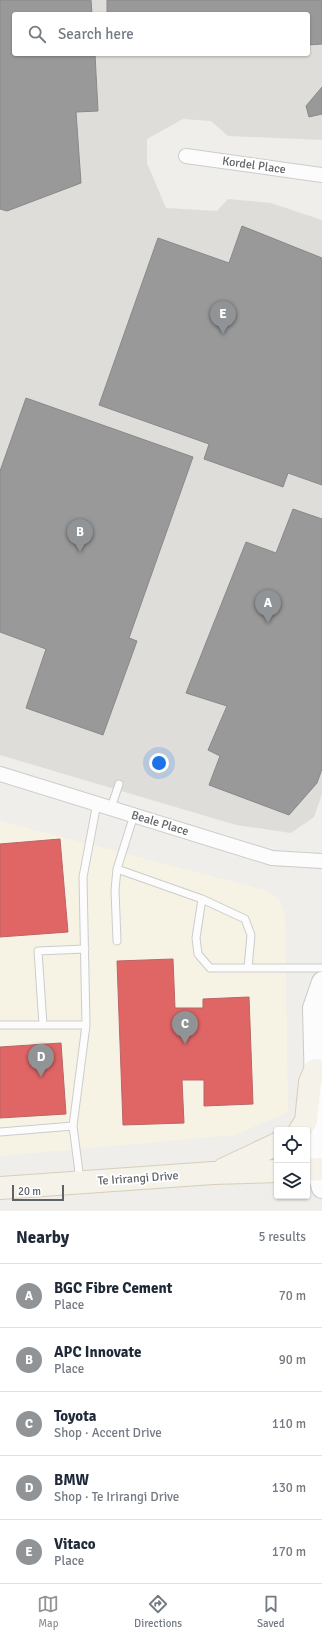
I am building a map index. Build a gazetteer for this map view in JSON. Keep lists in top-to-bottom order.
{
  "streets": {
    "main road": ["Te Irirangi Drive"],
    "street": ["Kordel Place", "Beale Place"]
  },
  "scale_bar": "20 m",
  "page": {
    "search": "Search here",
    "pins": [
      "E",
      "B",
      "A",
      "C",
      "D"
    ],
    "scale": "20 m",
    "heading": ["Nearby", "5 results"],
    "list": [
      {
        "mark": "A",
        "name": "BGC Fibre Cement",
        "note": "Place",
        "value": "70 m"
      },
      {
        "mark": "B",
        "name": "APC Innovate",
        "note": "Place",
        "value": "90 m"
      },
      {
        "mark": "C",
        "name": "Toyota",
        "note": "Shop · Accent Drive",
        "value": "110 m"
      },
      {
        "mark": "D",
        "name": "BMW",
        "note": "Shop · Te Irirangi Drive",
        "value": "130 m"
      },
      {
        "mark": "E",
        "name": "Vitaco",
        "note": "Place",
        "value": "170 m"
      }
    ],
    "nav": ["Map", "Directions", "Saved"]
  }
}
